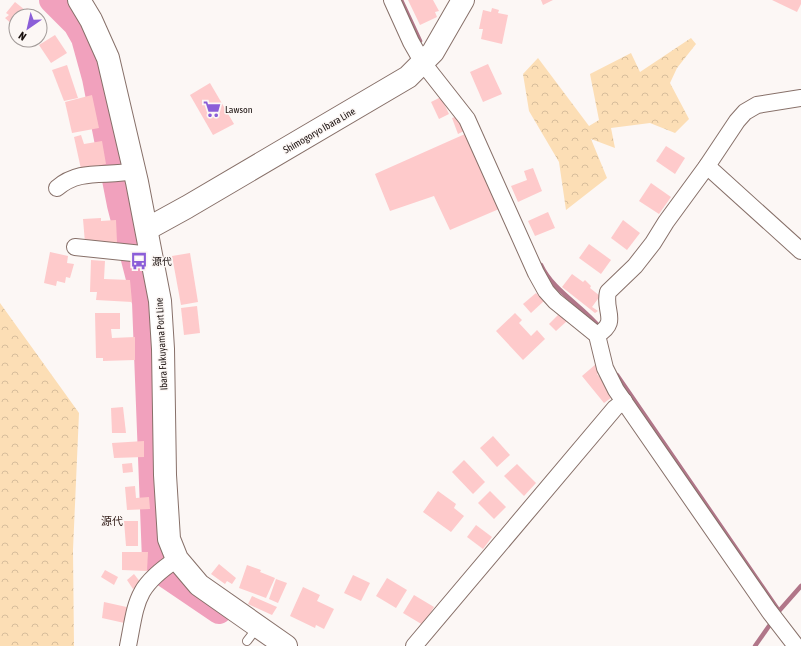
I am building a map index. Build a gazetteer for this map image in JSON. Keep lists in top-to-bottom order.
{
  "streets": {
    "main road": ["Shimogoryo Ibara Line", "Ibara Fukuyama Port Line"]
  },
  "crossings": [
    ["Shimogoryo Ibara Line", "Ibara Fukuyama Port Line"]
  ],
  "districts": ["源代"],
  "places": {
    "supermarket": ["Lawson"],
    "bus stop": ["源代"]
  },
  "north": "bottom left"
}
